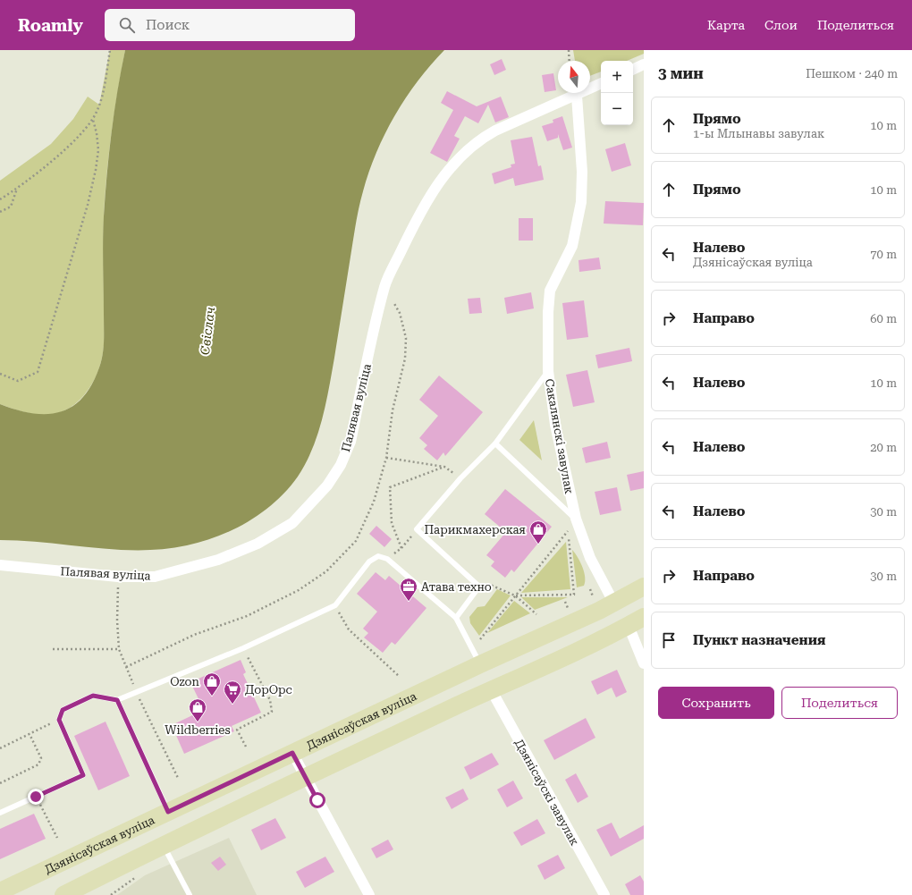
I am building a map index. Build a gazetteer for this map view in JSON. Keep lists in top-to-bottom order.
{
  "streets": {
    "main road": ["Дзянісаўская вуліца"],
    "street": ["Палявая вуліца", "Сакалянскі завулак", "Дзянісаўскі завулак"]
  },
  "crossings": [
    ["Палявая вуліца", "Сакалянскі завулак"],
    ["Сакалянскі завулак", "Дзянісаўская вуліца"]
  ],
  "water": ["Свіслач"],
  "places": {
    "shop": ["Парикмахерская", "Ozon", "Wildberries"],
    "office": ["Атава техно"],
    "supermarket": ["ДорОрс"]
  },
  "north": "top",
  "page": {
    "header": "Roamly",
    "search": "Поиск",
    "nav": ["Карта", "Слои", "Поделиться"],
    "heading": ["3 мин", "Пешком · 240 m"],
    "map_buttons": ["+", "−"],
    "list": [
      ["Прямо", "1-ы Млынавы завулак", "10 m"],
      ["Прямо", "10 m"],
      ["Налево", "Дзянісаўская вуліца", "70 m"],
      ["Направо", "60 m"],
      ["Налево", "10 m"],
      ["Налево", "20 m"],
      ["Налево", "30 m"],
      ["Направо", "30 m"],
      "Пункт назначения"
    ],
    "buttons": ["Сохранить", "Поделиться"]
  }
}
